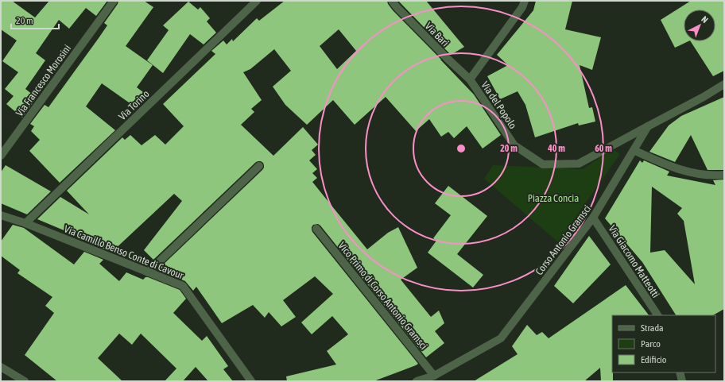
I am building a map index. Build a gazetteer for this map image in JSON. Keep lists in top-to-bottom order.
{
  "streets": {
    "street": [
      "Via Bari",
      "Via Francesco Morosini",
      "Via Torino",
      "Via del Popolo",
      "Corso Antonio Gramsci",
      "Via Camillo Benso Conte di Cavour",
      "Via Giacomo Matteotti",
      "Vico Primo di Corso Antonio Gramsci"
    ]
  },
  "crossings": [
    ["Via Bari", "Via del Popolo"],
    ["Via Torino", "Via Camillo Benso Conte di Cavour"],
    ["Via del Popolo", "Corso Antonio Gramsci"],
    ["Corso Antonio Gramsci", "Via Giacomo Matteotti"],
    ["Corso Antonio Gramsci", "Vico Primo di Corso Antonio Gramsci"]
  ],
  "parks": ["Piazza Concia"],
  "legend": ["Strada", "Parco", "Edificio"],
  "scale_bar": "20 m",
  "north": "top right",
  "rings": ["20 m", "40 m", "60 m"]
}
